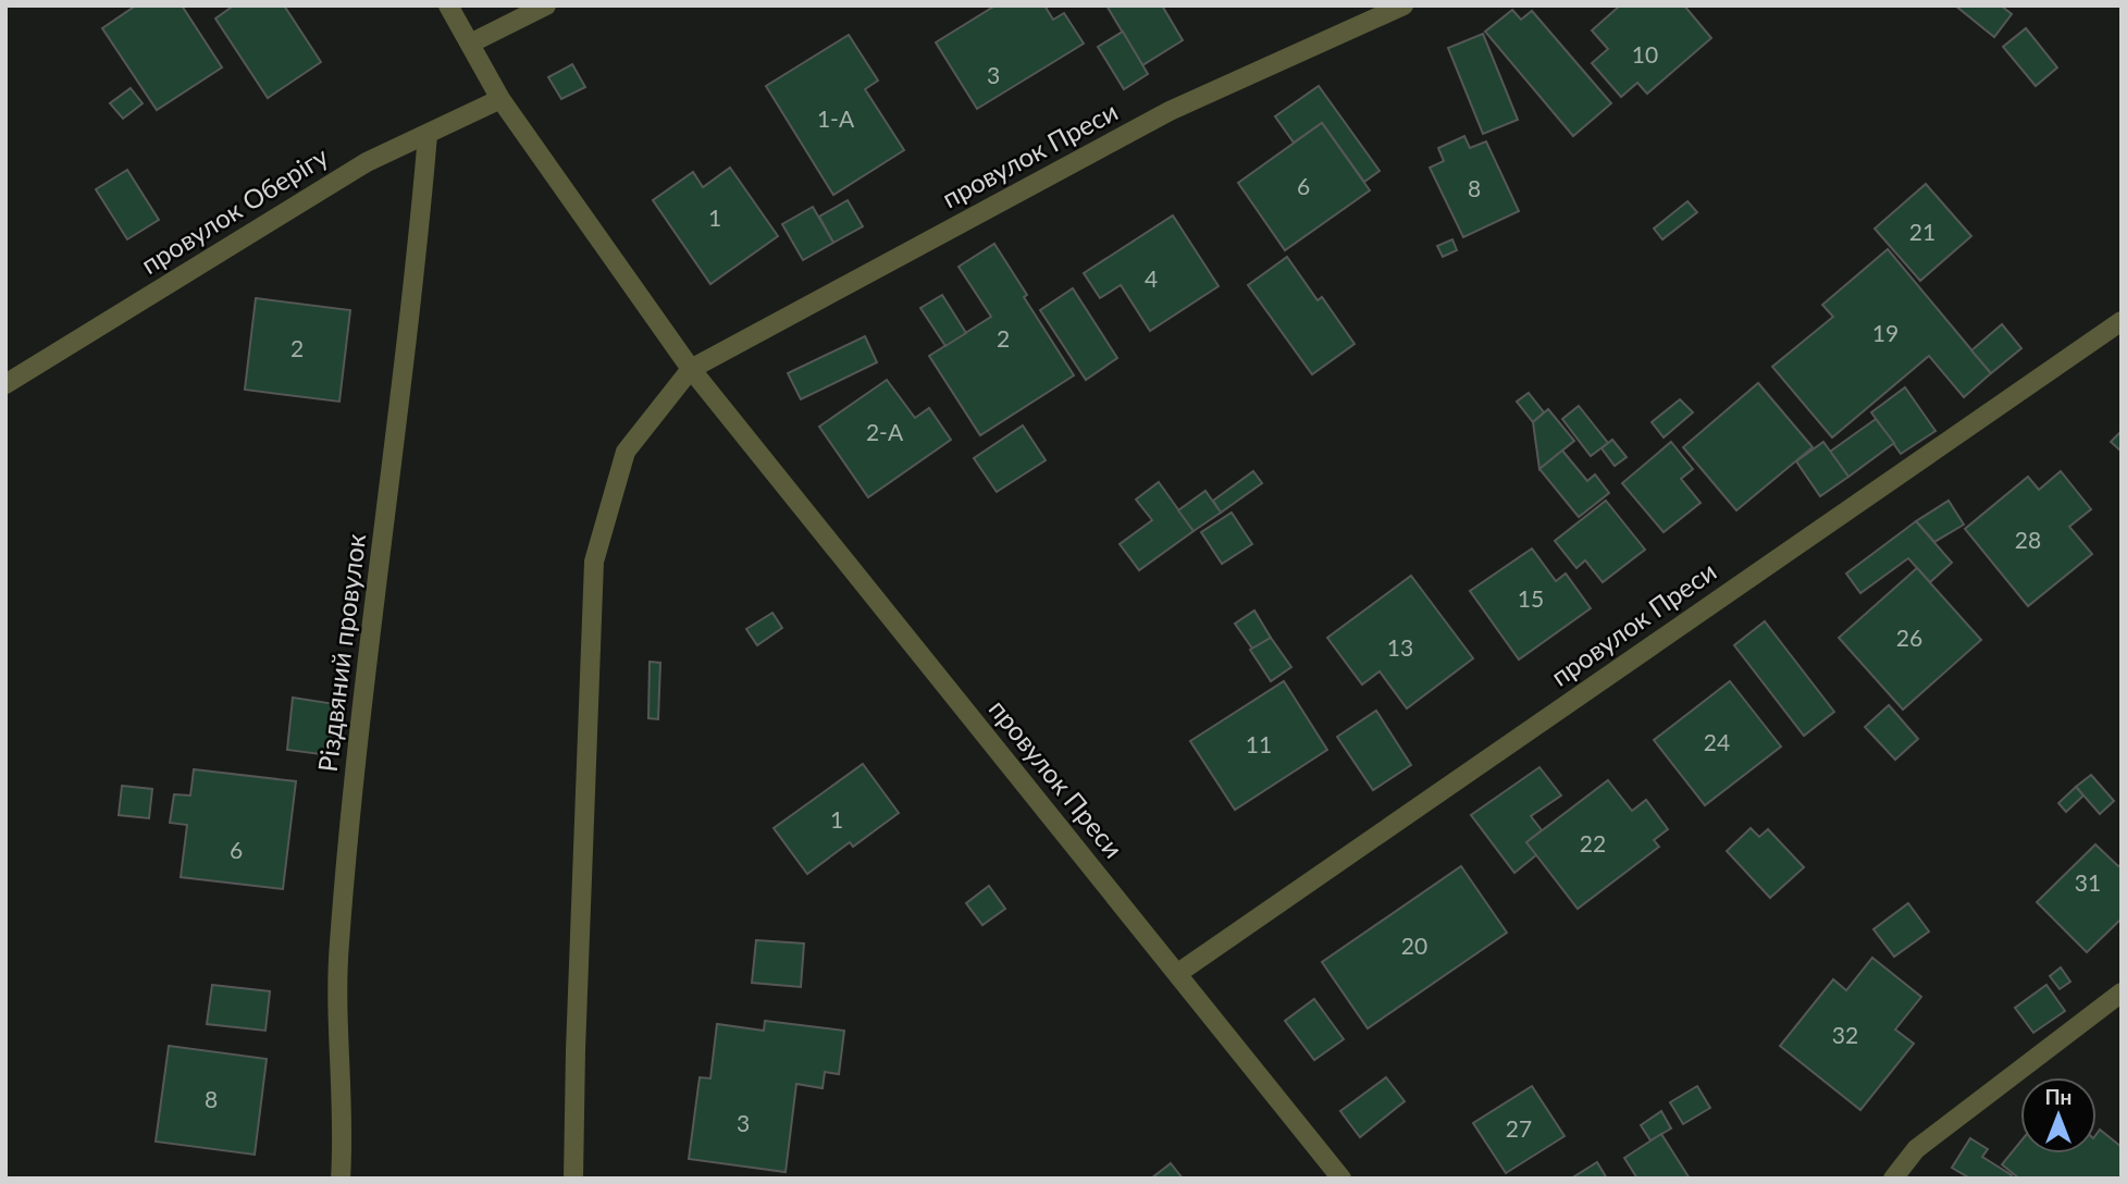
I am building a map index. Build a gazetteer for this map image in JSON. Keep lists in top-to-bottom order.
{
  "streets": {
    "street": ["провулок Преси", "провулок Оберігу", "Різдвяний провулок"]
  },
  "crossings": [
    ["провулок Преси", "провулок Оберігу"],
    ["провулок Оберігу", "Різдвяний провулок"]
  ],
  "house_numbers": [
    "10",
    "3",
    "1-А",
    "6",
    "8",
    "1",
    "21",
    "4",
    "19",
    "2",
    "2",
    "2-А",
    "28",
    "15",
    "26",
    "13",
    "24",
    "11",
    "1",
    "22",
    "6",
    "31",
    "20",
    "32",
    "8",
    "3",
    "27"
  ],
  "north": "top"
}
